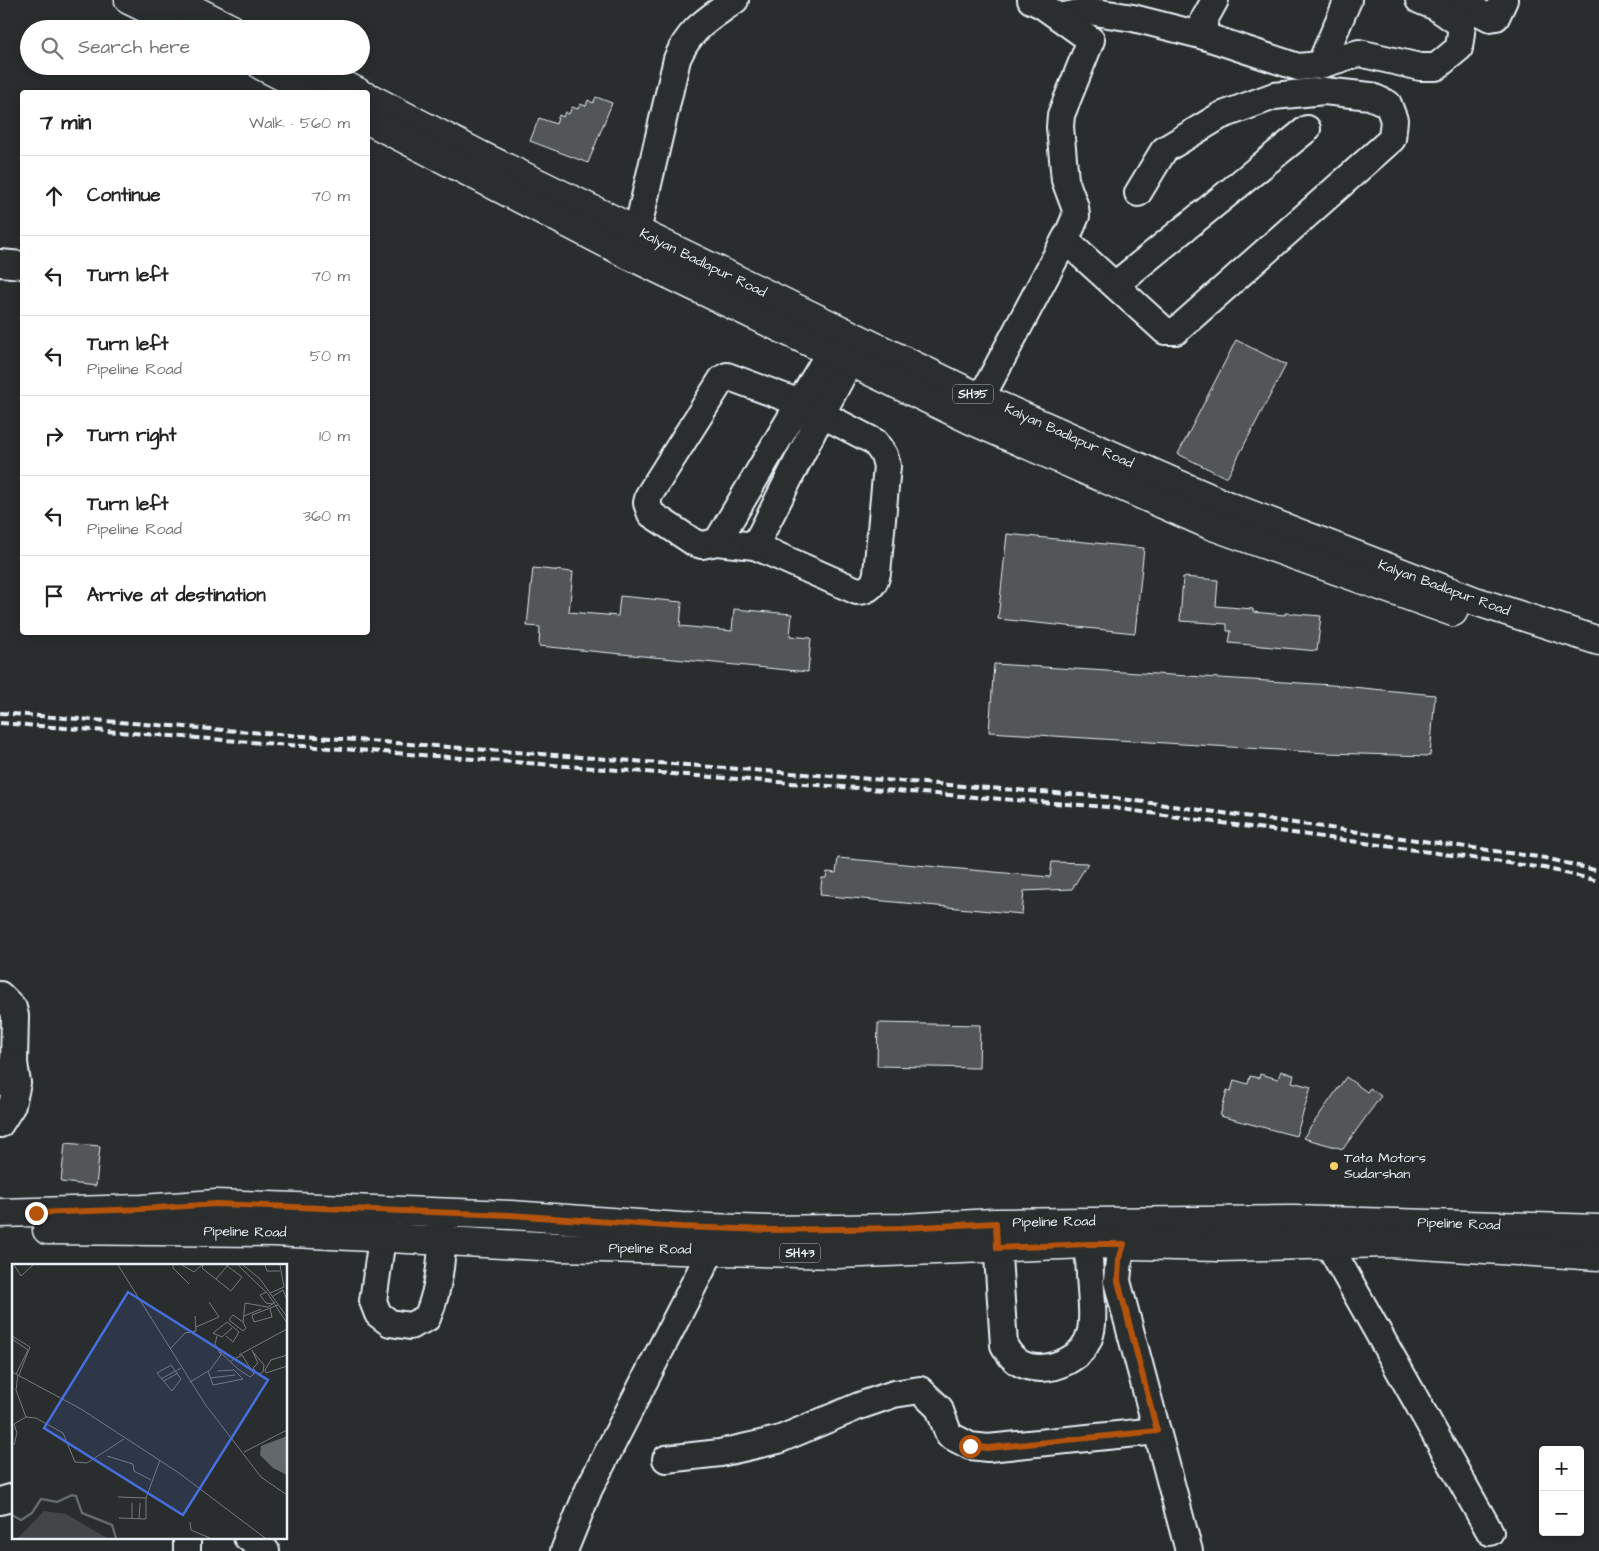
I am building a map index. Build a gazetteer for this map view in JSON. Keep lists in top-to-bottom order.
{
  "streets": {
    "main road": [
      "Kalyan Badlapur Road",
      "SH35",
      "Pipeline Road",
      "SH43"
    ]
  },
  "places": ["Tata Motors Sudarshan"],
  "page": {
    "search": "Search here",
    "heading": ["7 min", "Walk · 560 m"],
    "list": [
      ["Continue", "70 m"],
      ["Turn left", "70 m"],
      ["Turn left", "Pipeline Road", "50 m"],
      ["Turn right", "10 m"],
      ["Turn left", "Pipeline Road", "360 m"],
      "Arrive at destination"
    ],
    "map_buttons": ["+", "−"]
  }
}
